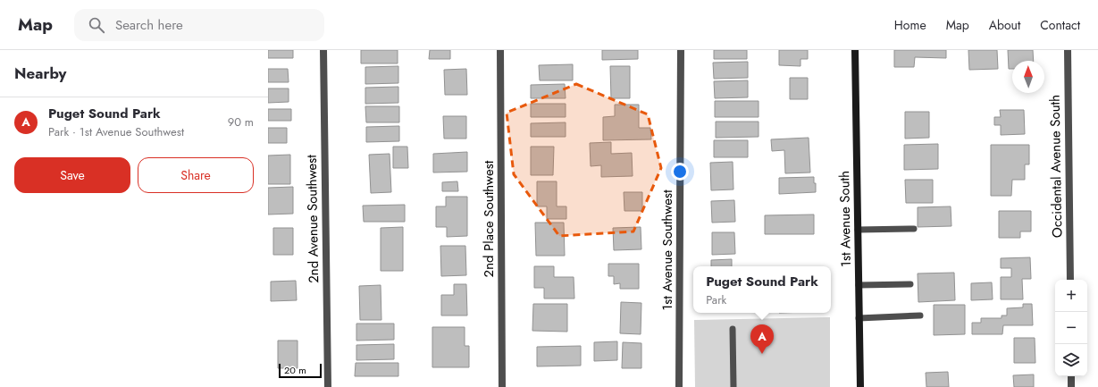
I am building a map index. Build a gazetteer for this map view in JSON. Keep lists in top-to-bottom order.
{
  "streets": {
    "main road": ["1st Avenue South"],
    "street": [
      "Occidental Avenue South",
      "2nd Avenue Southwest",
      "2nd Place Southwest",
      "1st Avenue Southwest"
    ]
  },
  "scale_bar": "20 m",
  "north": "top",
  "page": {
    "header": "Map",
    "search": "Search here",
    "nav": [
      "Home",
      "Map",
      "About",
      "Contact"
    ],
    "heading": "Nearby",
    "list": [
      {
        "mark": "A",
        "name": "Puget Sound Park",
        "note": "Park · 1st Avenue Southwest",
        "value": "90 m"
      }
    ],
    "buttons": ["Save", "Share"],
    "popup": ["Puget Sound Park", "Park"],
    "map_buttons": ["+", "−"],
    "pins": "A",
    "scale": "20 m"
  }
}
